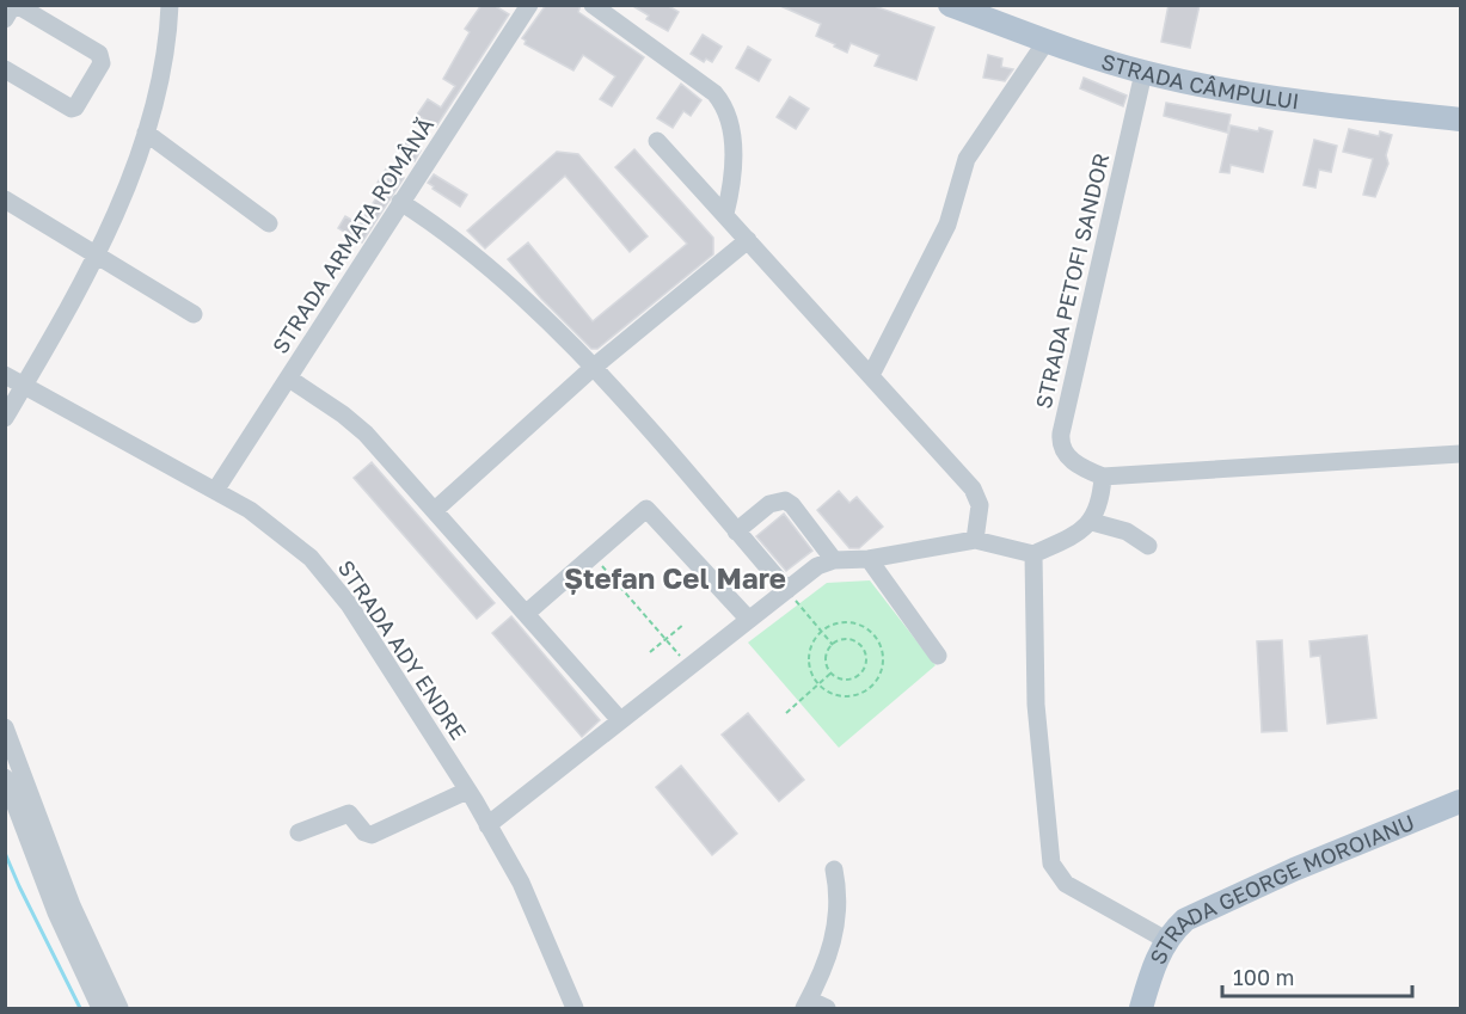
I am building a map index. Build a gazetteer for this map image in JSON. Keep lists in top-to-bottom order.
{
  "streets": {
    "main road": ["STRADA CÂMPULUI", "STRADA GEORGE MOROIANU"],
    "street": ["STRADA ARMATA ROMÂNĂ", "STRADA PETOFI SANDOR", "STRADA ADY ENDRE"]
  },
  "crossings": [
    ["STRADA CÂMPULUI", "STRADA PETOFI SANDOR"],
    ["STRADA ARMATA ROMÂNĂ", "STRADA ADY ENDRE"]
  ],
  "districts": ["Ștefan Cel Mare"],
  "scale_bar": "100 m"
}
